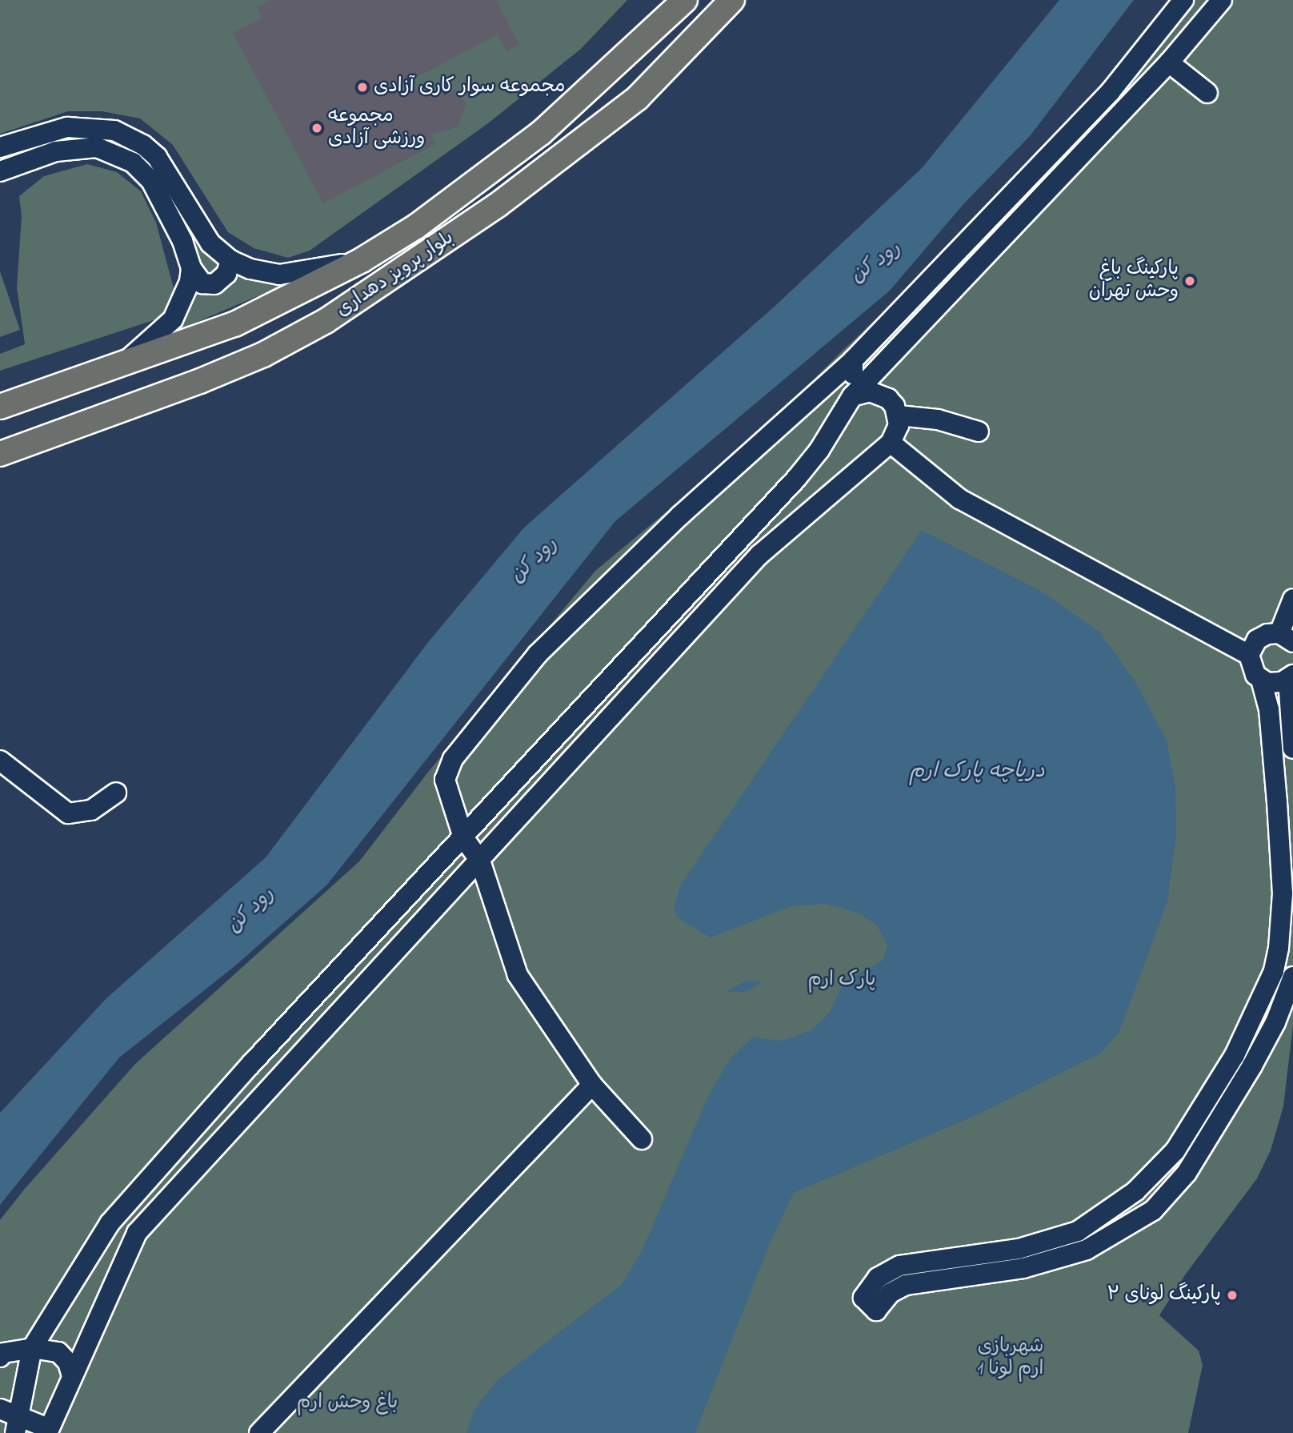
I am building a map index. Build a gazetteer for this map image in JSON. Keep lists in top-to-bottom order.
{
  "streets": {
    "main road": ["بلوار پرویز دهداری"]
  },
  "water": ["رود کن", "دریاچه پارک ارم"],
  "parks": ["پارک ارم", "شهربازی ارم لونا 1", "باغ وحش ارم"],
  "places": [
    "مجموعه سوار کاری آزادی",
    "مجموعه ورزشی آزادی",
    "پارکینگ باغ وحش تهران",
    "پارکینگ لونای ۲"
  ]
}
